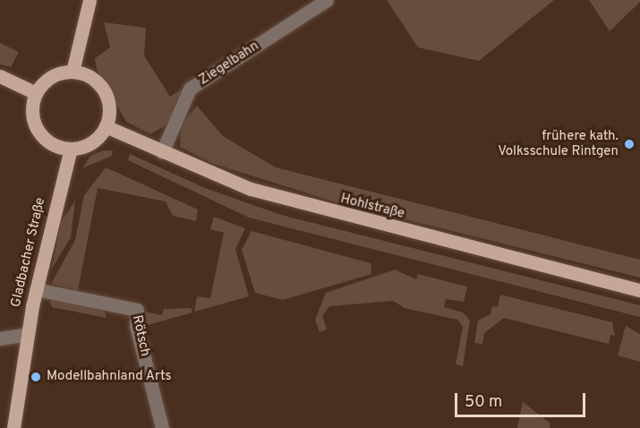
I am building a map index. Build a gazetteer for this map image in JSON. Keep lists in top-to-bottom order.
{
  "streets": {
    "main road": ["Hohlstraße", "Gladbacher Straße"],
    "street": ["Ziegelbahn", "Rötsch"]
  },
  "crossings": [
    ["Ziegelbahn", "Hohlstraße"],
    ["Hohlstraße", "Gladbacher Straße"],
    ["Gladbacher Straße", "Rötsch"]
  ],
  "places": ["frühere kath. Volksschule Rintgen", "Modellbahnland Arts"],
  "scale_bar": "50 m"
}
